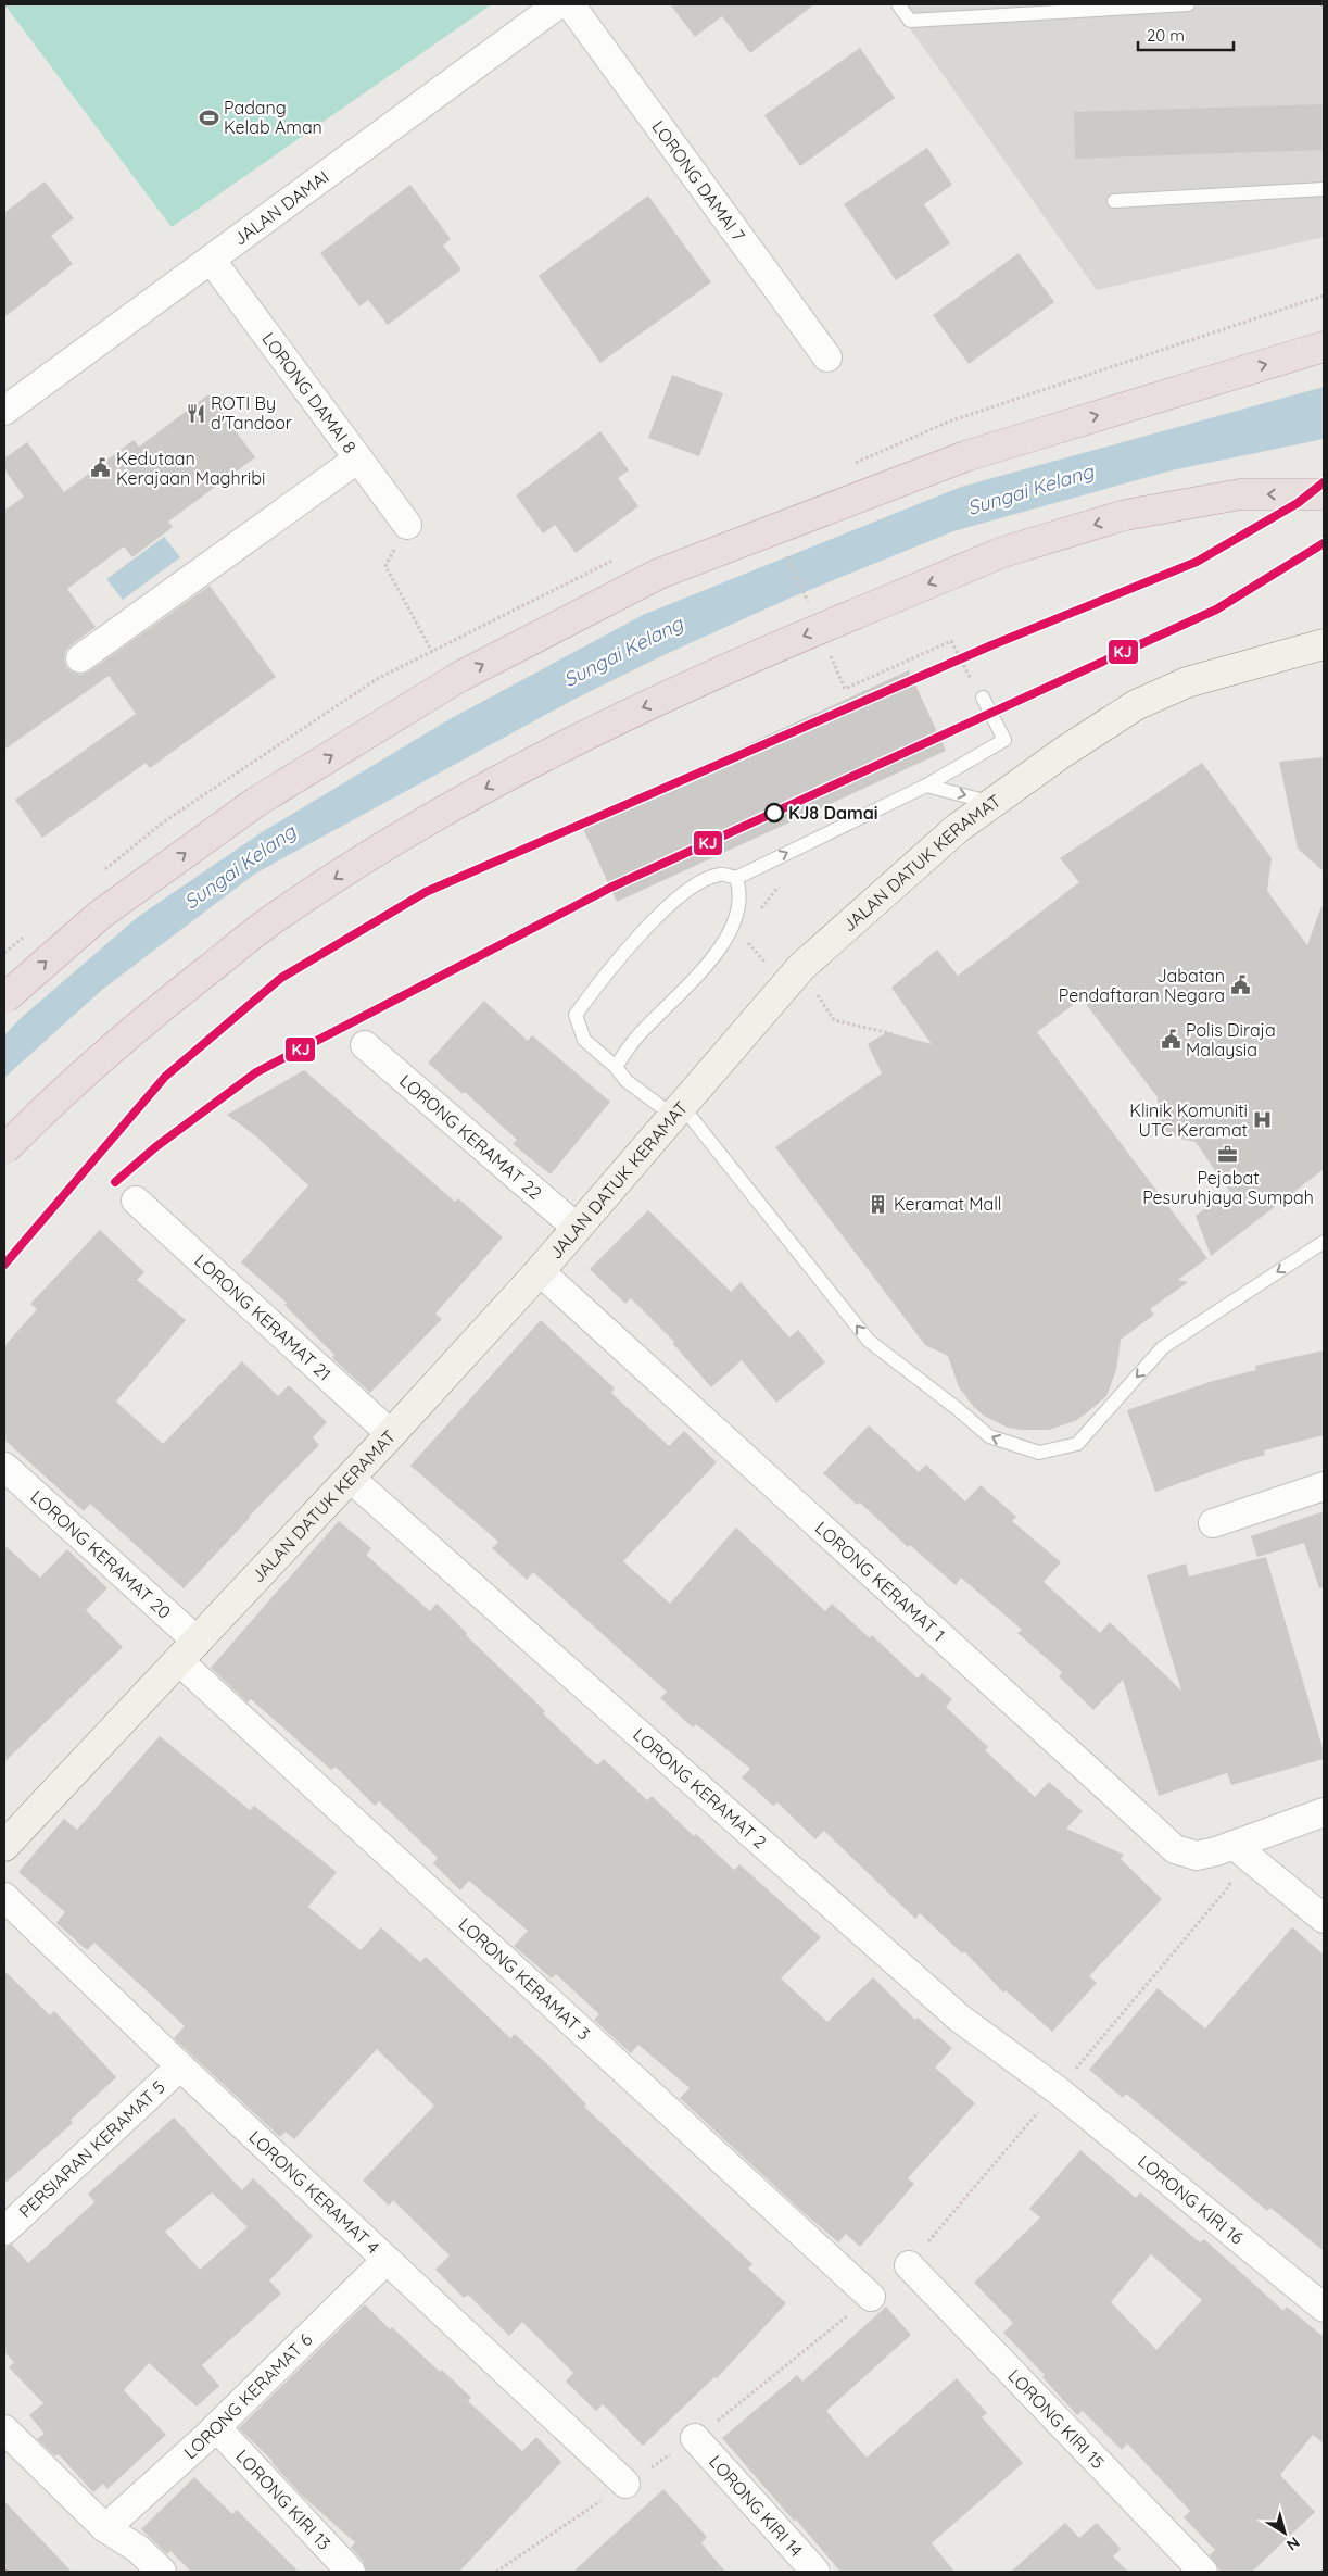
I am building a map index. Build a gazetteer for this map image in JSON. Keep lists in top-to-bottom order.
{
  "streets": {
    "street": [
      "LORONG DAMAI 7",
      "JALAN DAMAI",
      "LORONG DAMAI 8",
      "JALAN DATUK KERAMAT",
      "LORONG KERAMAT 22",
      "LORONG KERAMAT 21",
      "LORONG KERAMAT 20",
      "LORONG KERAMAT 1",
      "LORONG KERAMAT 2",
      "LORONG KERAMAT 3",
      "PERSIARAN KERAMAT 5",
      "LORONG KERAMAT 4",
      "LORONG KIRI 16",
      "LORONG KERAMAT 6",
      "LORONG KIRI 15",
      "LORONG KIRI 13",
      "LORONG KIRI 14"
    ]
  },
  "crossings": [
    ["JALAN DAMAI", "LORONG DAMAI 8"],
    ["JALAN DATUK KERAMAT", "LORONG KERAMAT 22"],
    ["JALAN DATUK KERAMAT", "LORONG KERAMAT 21"],
    ["JALAN DATUK KERAMAT", "LORONG KERAMAT 20"],
    ["JALAN DATUK KERAMAT", "LORONG KERAMAT 1"],
    ["JALAN DATUK KERAMAT", "LORONG KERAMAT 2"],
    ["JALAN DATUK KERAMAT", "LORONG KERAMAT 3"],
    ["LORONG KERAMAT 20", "LORONG KERAMAT 3"],
    ["LORONG KERAMAT 2", "LORONG KIRI 16"],
    ["PERSIARAN KERAMAT 5", "LORONG KERAMAT 4"],
    ["LORONG KERAMAT 4", "LORONG KERAMAT 6"],
    ["LORONG KERAMAT 6", "LORONG KIRI 13"]
  ],
  "water": ["Sungai Kelang"],
  "places": {
    "sports": ["Padang Kelab Aman"],
    "restaurant": ["ROTI By d'Tandoor"],
    "public building": ["Kedutaan Kerajaan Maghribi", "Jabatan Pendaftaran Negara", "Polis Diraja Malaysia"],
    "other": ["KJ8 Damai"],
    "hospital": ["Klinik Komuniti UTC Keramat"],
    "office": ["Pejabat Pesuruhjaya Sumpah"],
    "building": ["Keramat Mall"]
  },
  "lines": ["transit line KJ"],
  "scale_bar": "20 m",
  "north": "bottom right"
}
